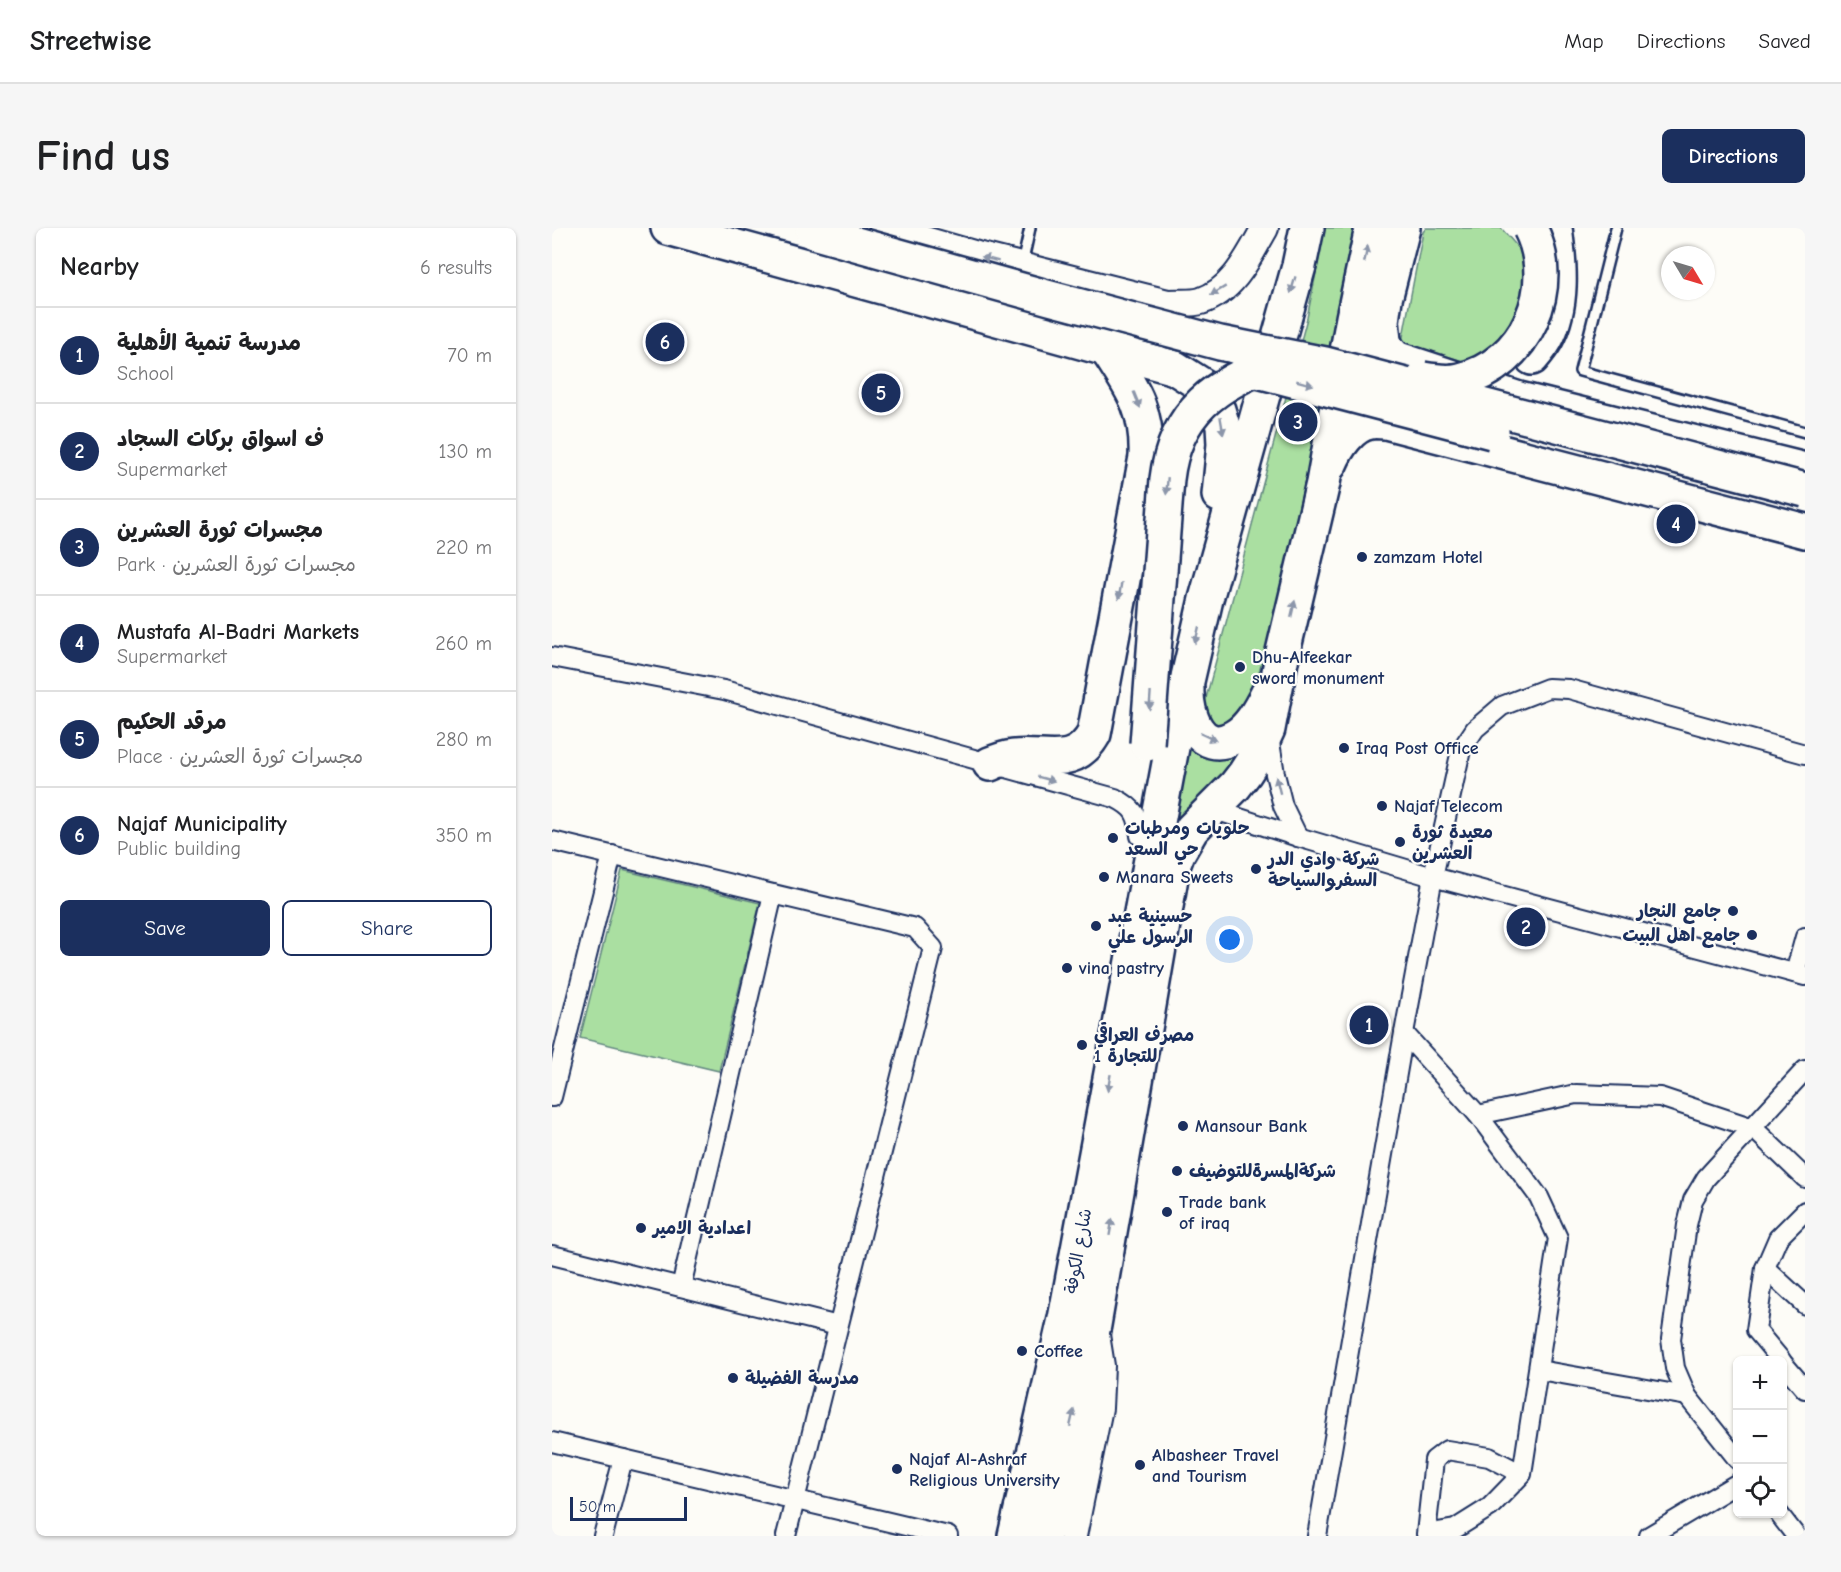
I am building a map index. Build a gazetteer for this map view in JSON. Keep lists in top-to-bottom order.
{
  "streets": {
    "highway": ["شارع الكوفة"]
  },
  "places": [
    "zamzam Hotel",
    "Dhu-Alfeekar sword monument",
    "Iraq Post Office",
    "Najaf Telecom",
    "حلويات ومرطبات حي السعد",
    "معيدة ثورة العشرين",
    "شركة وادي الدر السفروالسياحة",
    "Manara Sweets",
    "جامع النجار",
    "حسينية عبد الرسول علي",
    "جامع اهل البيت",
    "vina pastry",
    "مصرف العراقي للتجارة 1",
    "Mansour Bank",
    "شركةالمسرةللتوضيف",
    "Trade bank of iraq",
    "اعدادية الامير",
    "Coffee",
    "مدرسة الفضيلة",
    "Albasheer Travel and Tourism",
    "Najaf Al-Ashraf Religious University"
  ],
  "scale_bar": "50 m",
  "north": "bottom right",
  "page": {
    "header": "Streetwise",
    "nav": ["Map", "Directions", "Saved"],
    "buttons": [
      "Directions",
      ["Save", "Share"]
    ],
    "title": "Find us",
    "heading": ["Nearby", "6 results"],
    "list": [
      {
        "mark": "1",
        "name": "مدرسة تنمية الأهلية",
        "note": "School",
        "value": "70 m"
      },
      {
        "mark": "2",
        "name": "ف اسواق بركات السجاد",
        "note": "Supermarket",
        "value": "130 m"
      },
      {
        "mark": "3",
        "name": "مجسرات ثورة العشرين",
        "note": "Park · مجسرات ثورة العشرين",
        "value": "220 m"
      },
      {
        "mark": "4",
        "name": "Mustafa Al-Badri Markets",
        "note": "Supermarket",
        "value": "260 m"
      },
      {
        "mark": "5",
        "name": "مرقد الحكيم",
        "note": "Place · مجسرات ثورة العشرين",
        "value": "280 m"
      },
      {
        "mark": "6",
        "name": "Najaf Municipality",
        "note": "Public building",
        "value": "350 m"
      }
    ],
    "pins": [
      "6",
      "5",
      "3",
      "4",
      "2",
      "1"
    ],
    "map_buttons": ["+", "−"],
    "scale": "50 m"
  }
}
